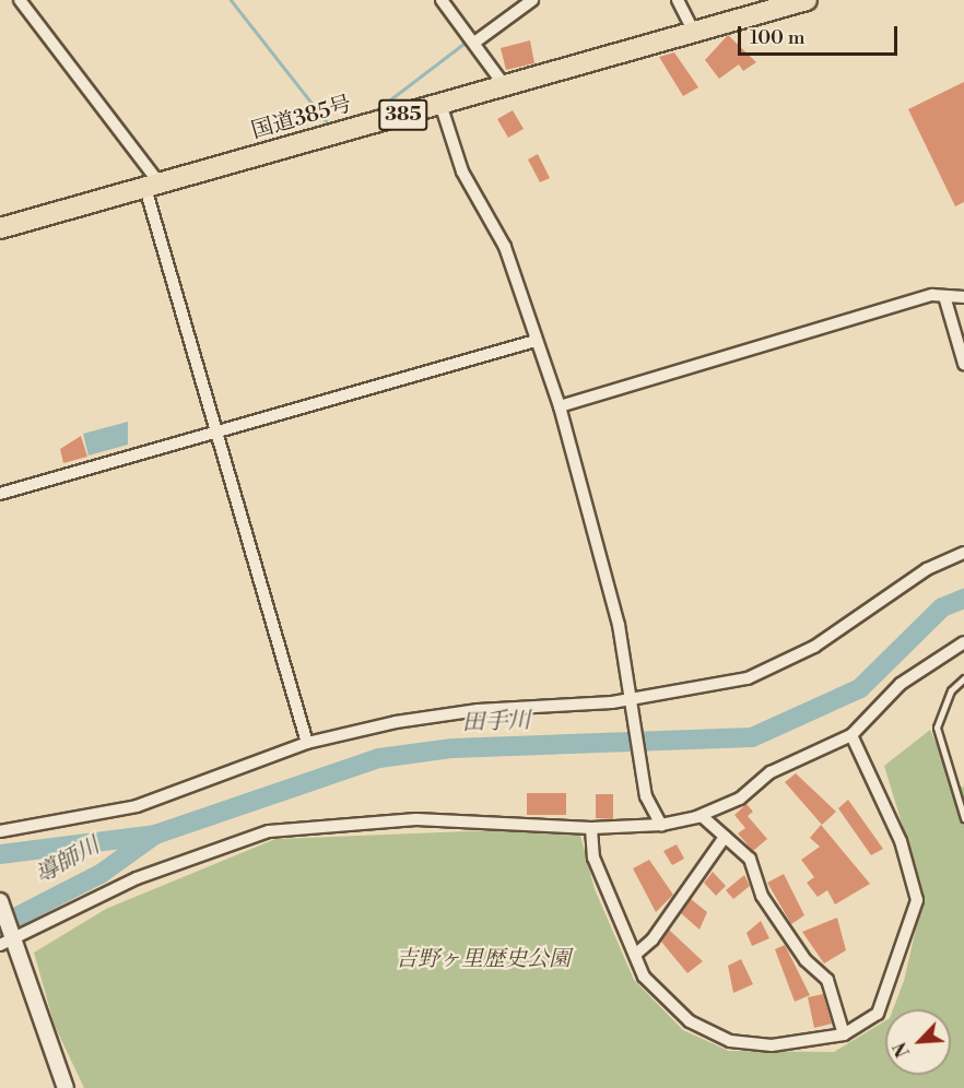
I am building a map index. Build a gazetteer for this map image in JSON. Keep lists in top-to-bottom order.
{
  "streets": {
    "highway": ["385", "国道385号"]
  },
  "water": ["田手川", "導師川"],
  "parks": ["吉野ヶ里歴史公園"],
  "scale_bar": "100 m",
  "north": "bottom left"
}
